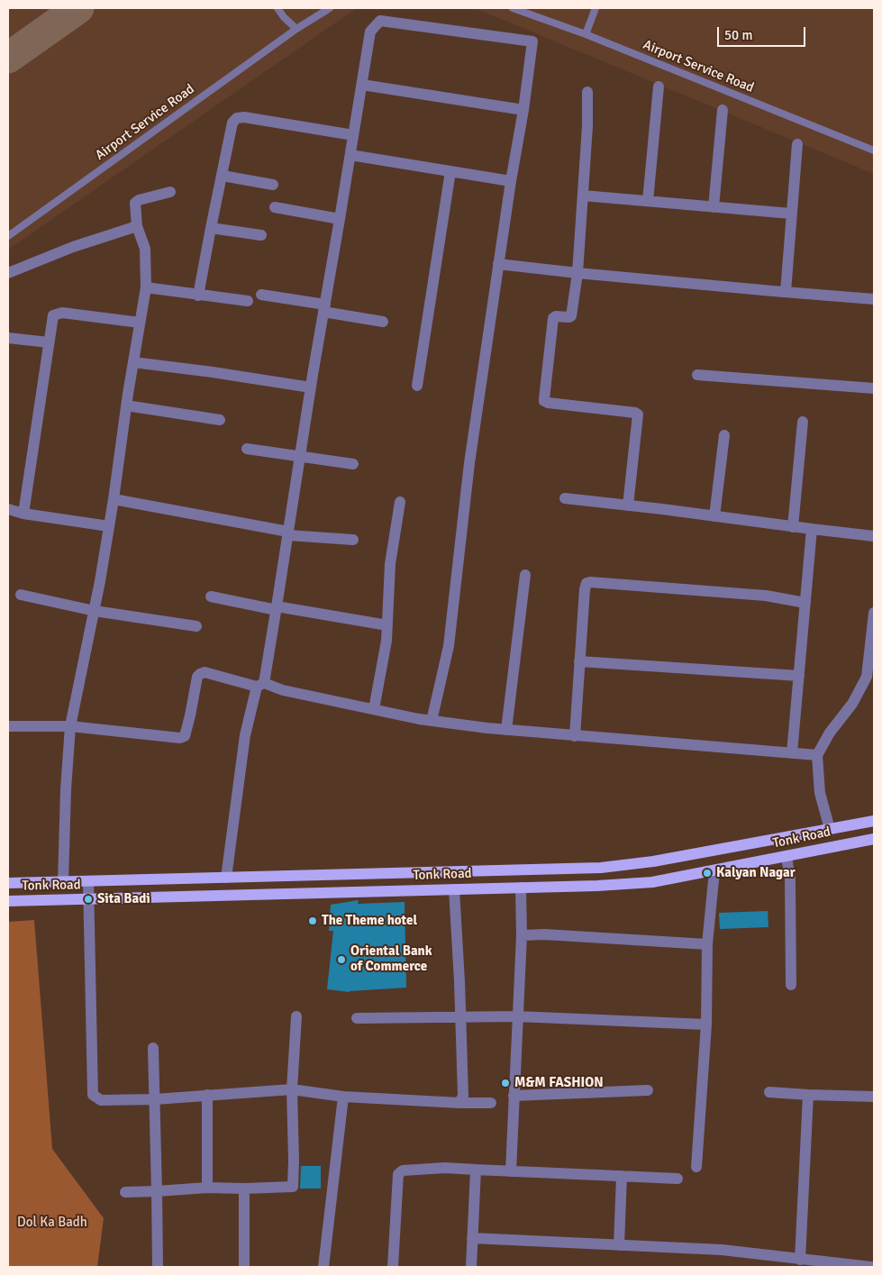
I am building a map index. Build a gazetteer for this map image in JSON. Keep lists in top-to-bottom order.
{
  "streets": {
    "main road": ["Tonk Road"],
    "lane": ["Airport Service Road"]
  },
  "parks": ["Dol Ka Badh"],
  "places": [
    "Kalyan Nagar",
    "Sita Badi",
    "The Theme hotel",
    "Oriental Bank of Commerce",
    "M&M FASHION"
  ],
  "scale_bar": "50 m"
}
